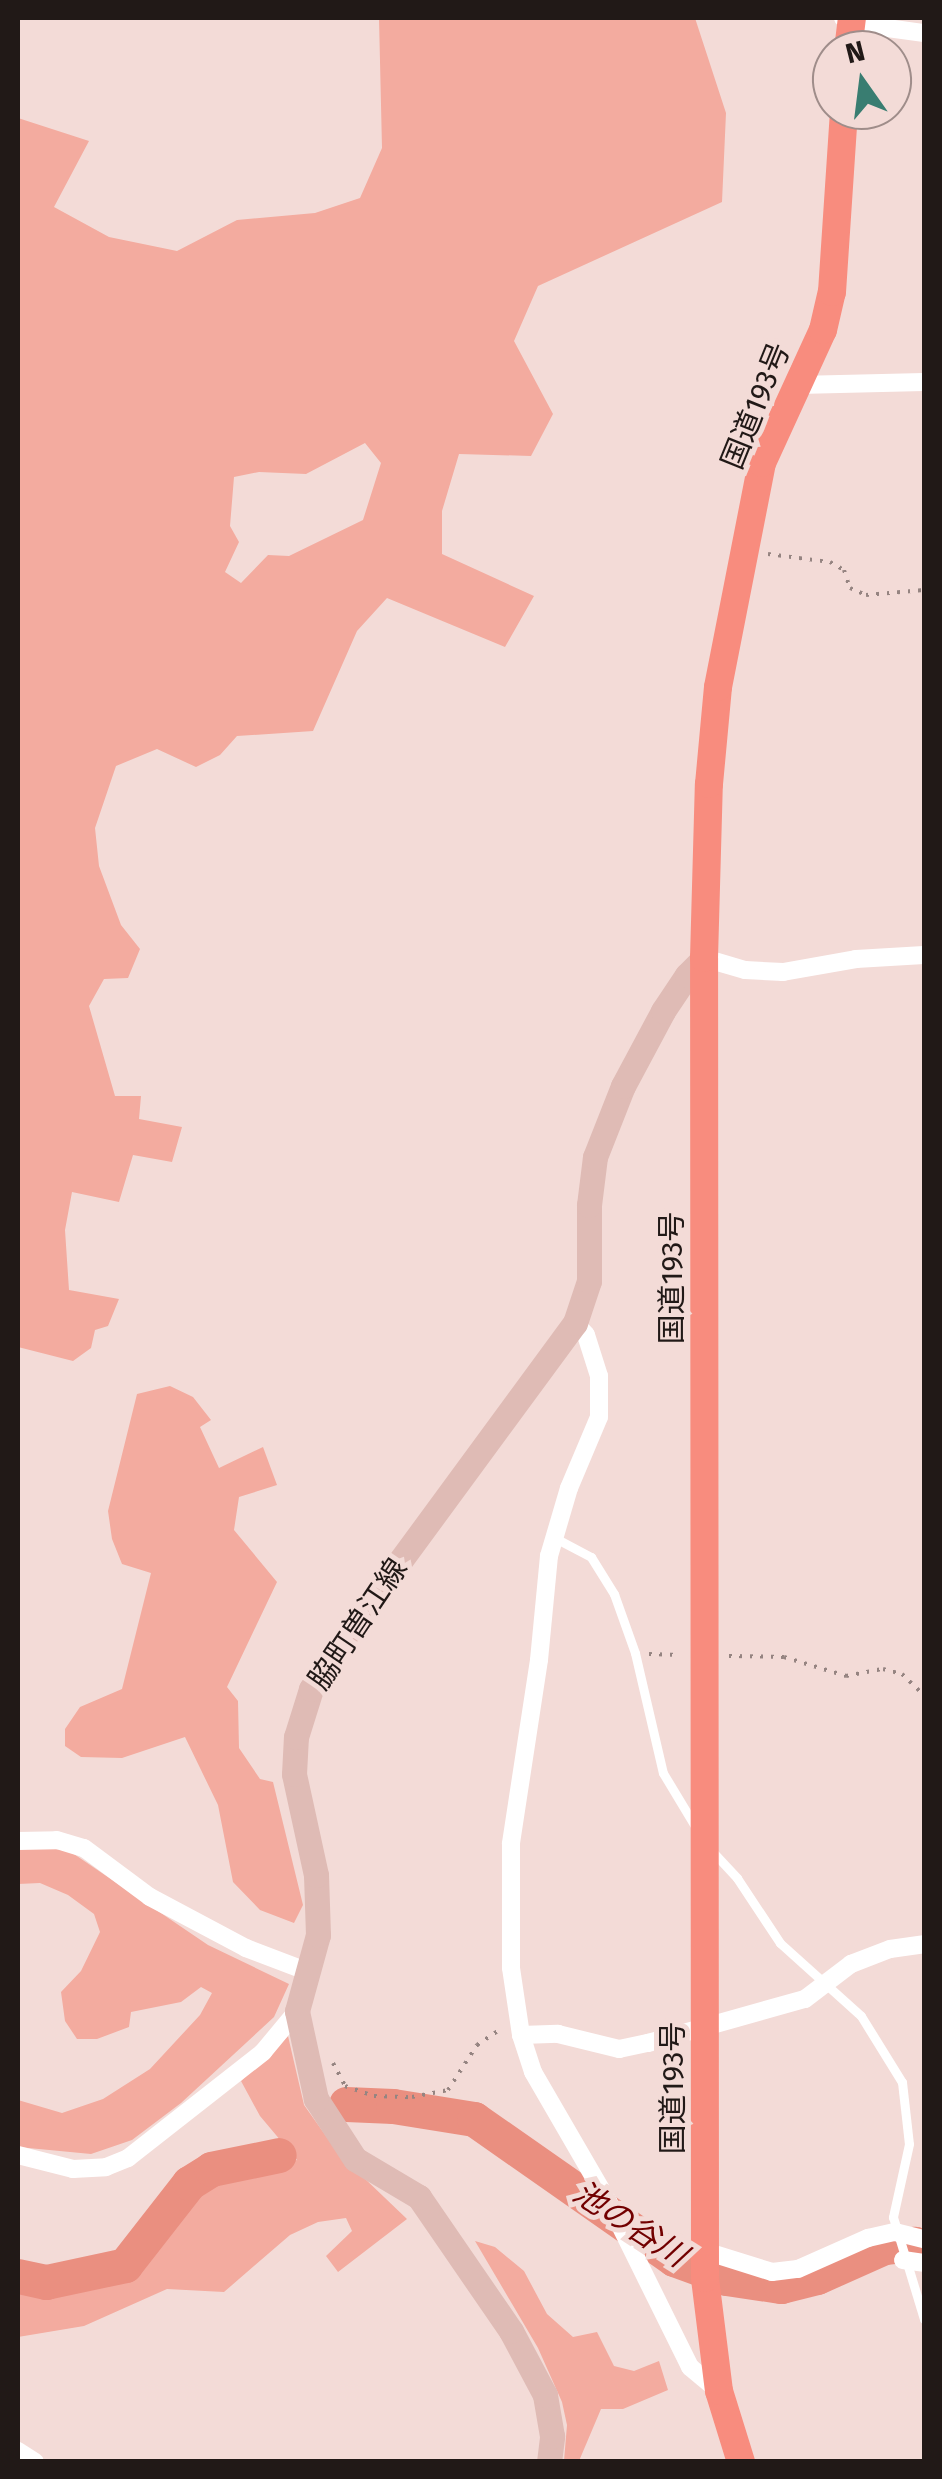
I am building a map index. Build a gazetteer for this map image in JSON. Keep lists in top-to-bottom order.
{
  "streets": {
    "highway": ["国道193号"],
    "main road": ["脇町曽江線"]
  },
  "crossings": [
    ["国道193号", "脇町曽江線"]
  ],
  "water": ["池の谷川"],
  "north": "top"
}
